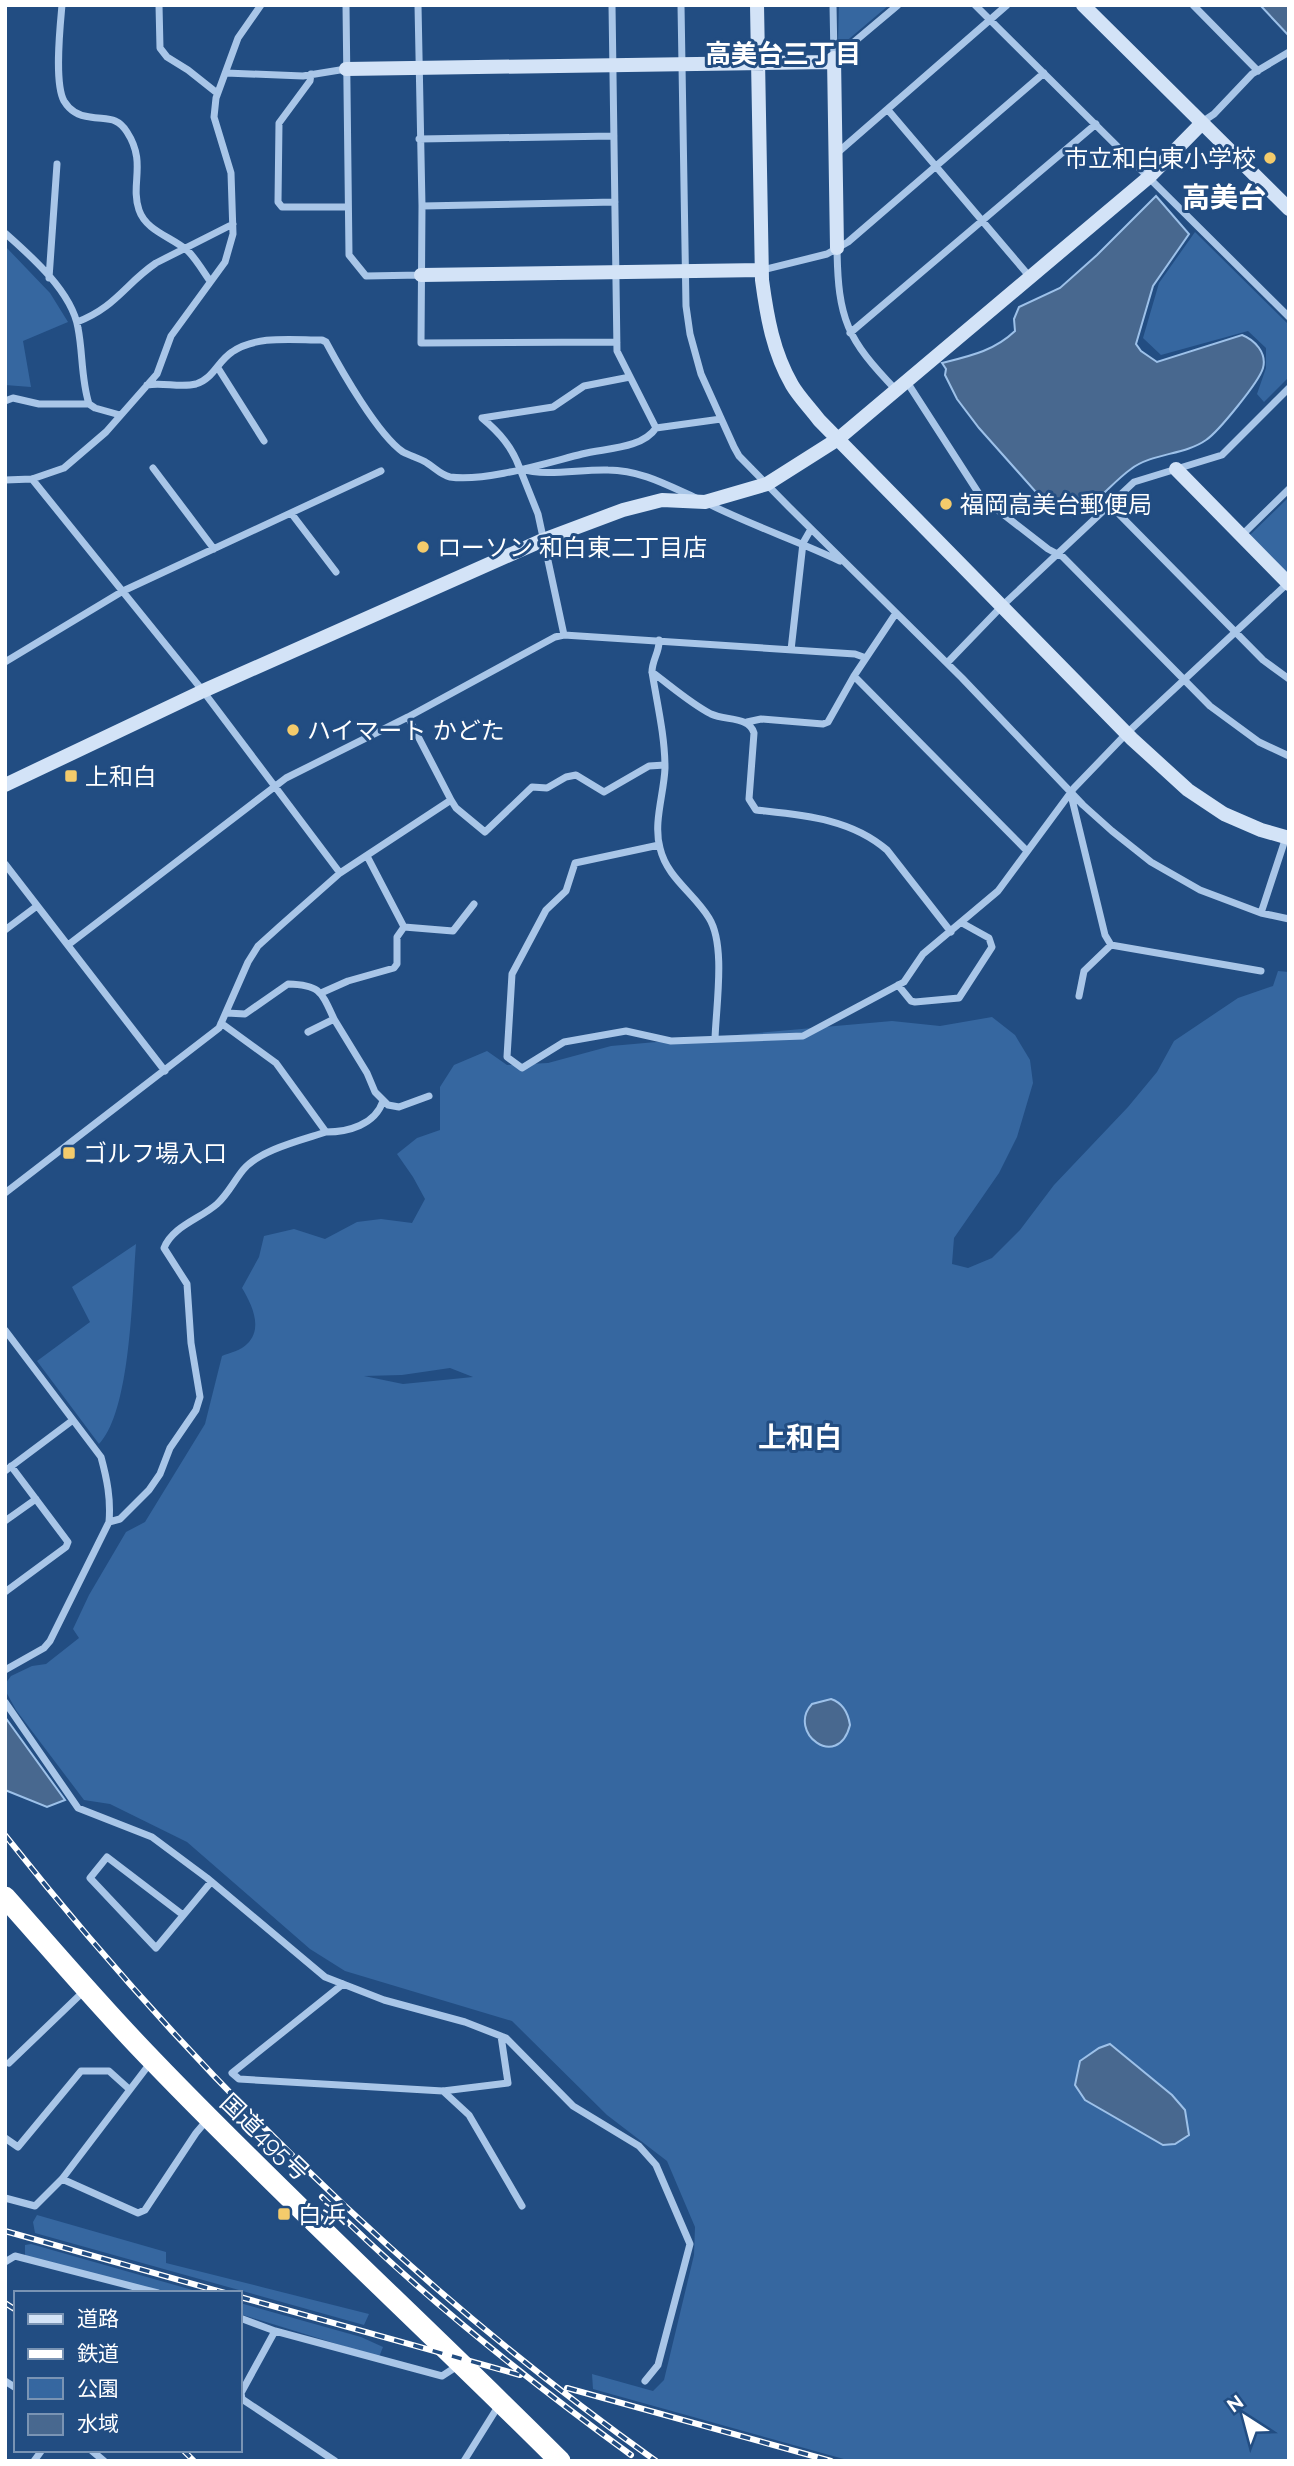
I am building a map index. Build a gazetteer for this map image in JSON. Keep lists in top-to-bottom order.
{
  "streets": {
    "highway": ["国道495号"]
  },
  "districts": ["高美台三丁目", "高美台", "上和白"],
  "places": {
    "other": [
      "市立和白東小学校",
      "福岡高美台郵便局",
      "ローソン 和白東二丁目店",
      "ハイマート かどた"
    ],
    "transit": ["上和白", "ゴルフ場入口", "白浜"]
  },
  "legend": [
    "道路",
    "鉄道",
    "公園",
    "水域"
  ],
  "north": "top left"
}
